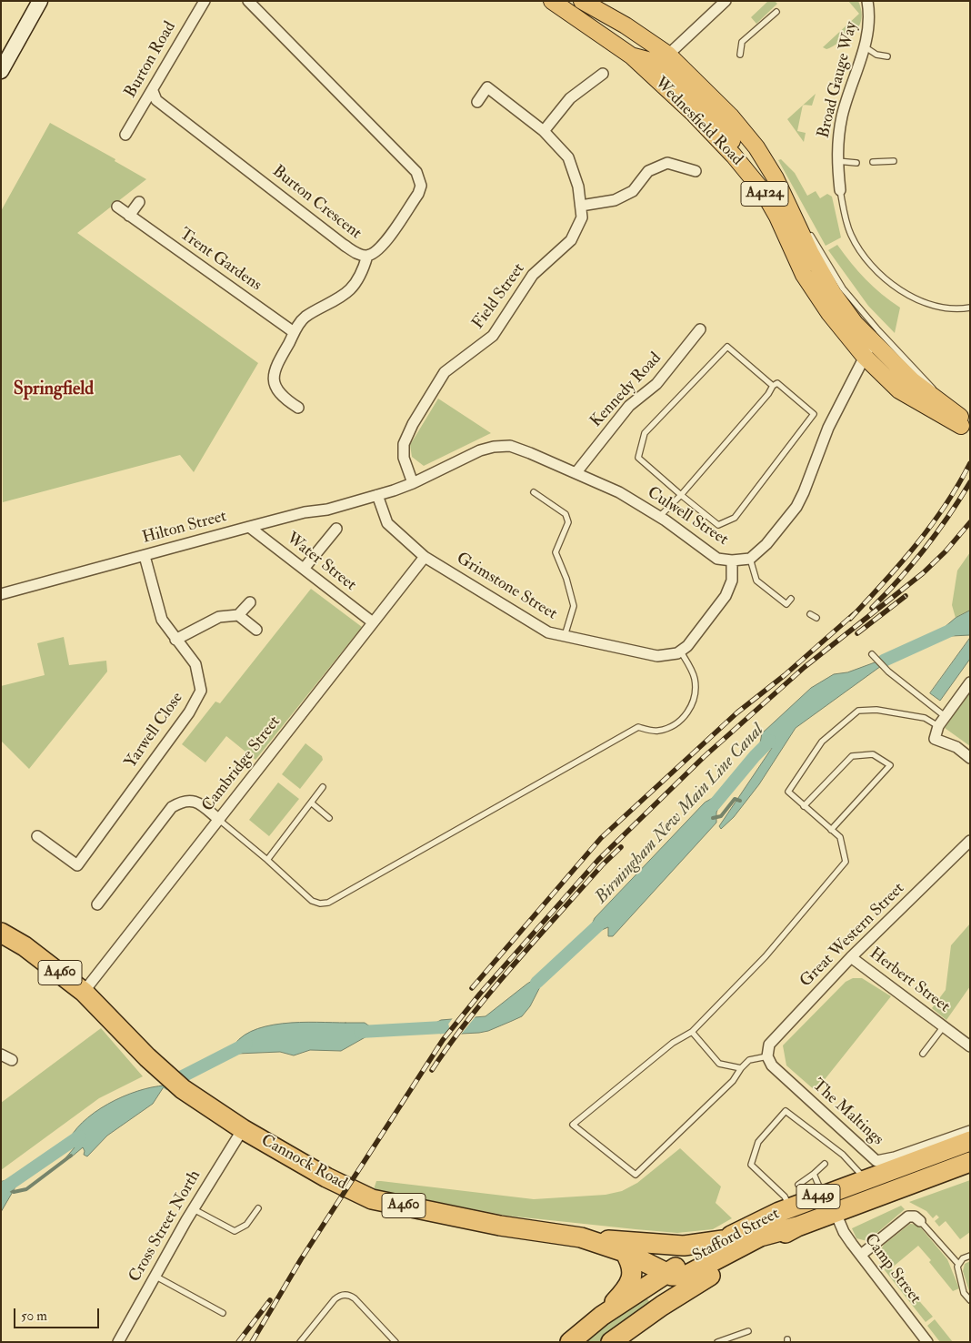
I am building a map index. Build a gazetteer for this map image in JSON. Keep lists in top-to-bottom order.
{
  "streets": {
    "highway": [
      "A460",
      "Cannock Road",
      "A449",
      "Stafford Street"
    ],
    "main road": ["Wednesfield Road", "A4124"],
    "street": [
      "Burton Road",
      "Broad Gauge Way",
      "Burton Crescent",
      "Trent Gardens",
      "Field Street",
      "Kennedy Road",
      "Culwell Street",
      "Hilton Street",
      "Water Street",
      "Grimstone Street",
      "Yarwell Close",
      "Cambridge Street",
      "Great Western Street",
      "Herbert Street",
      "The Maltings",
      "Cross Street North",
      "Camp Street"
    ]
  },
  "crossings": [
    ["Burton Road", "Burton Crescent"],
    ["Field Street", "Culwell Street"],
    ["Kennedy Road", "Culwell Street"],
    ["Culwell Street", "Hilton Street"],
    ["Culwell Street", "Grimstone Street"],
    ["Hilton Street", "Water Street"],
    ["Hilton Street", "Grimstone Street"],
    ["Hilton Street", "Yarwell Close"],
    ["Water Street", "Cambridge Street"],
    ["Grimstone Street", "Cambridge Street"],
    ["Cambridge Street", "Cannock Road"],
    ["Great Western Street", "Herbert Street"],
    ["Great Western Street", "The Maltings"],
    ["A460", "Cannock Road"],
    ["A460", "Stafford Street"],
    ["Cannock Road", "Cross Street North"],
    ["Stafford Street", "Camp Street"]
  ],
  "districts": ["Springfield"],
  "water": ["Birmingham New Main Line Canal"],
  "scale_bar": "50 m"
}
